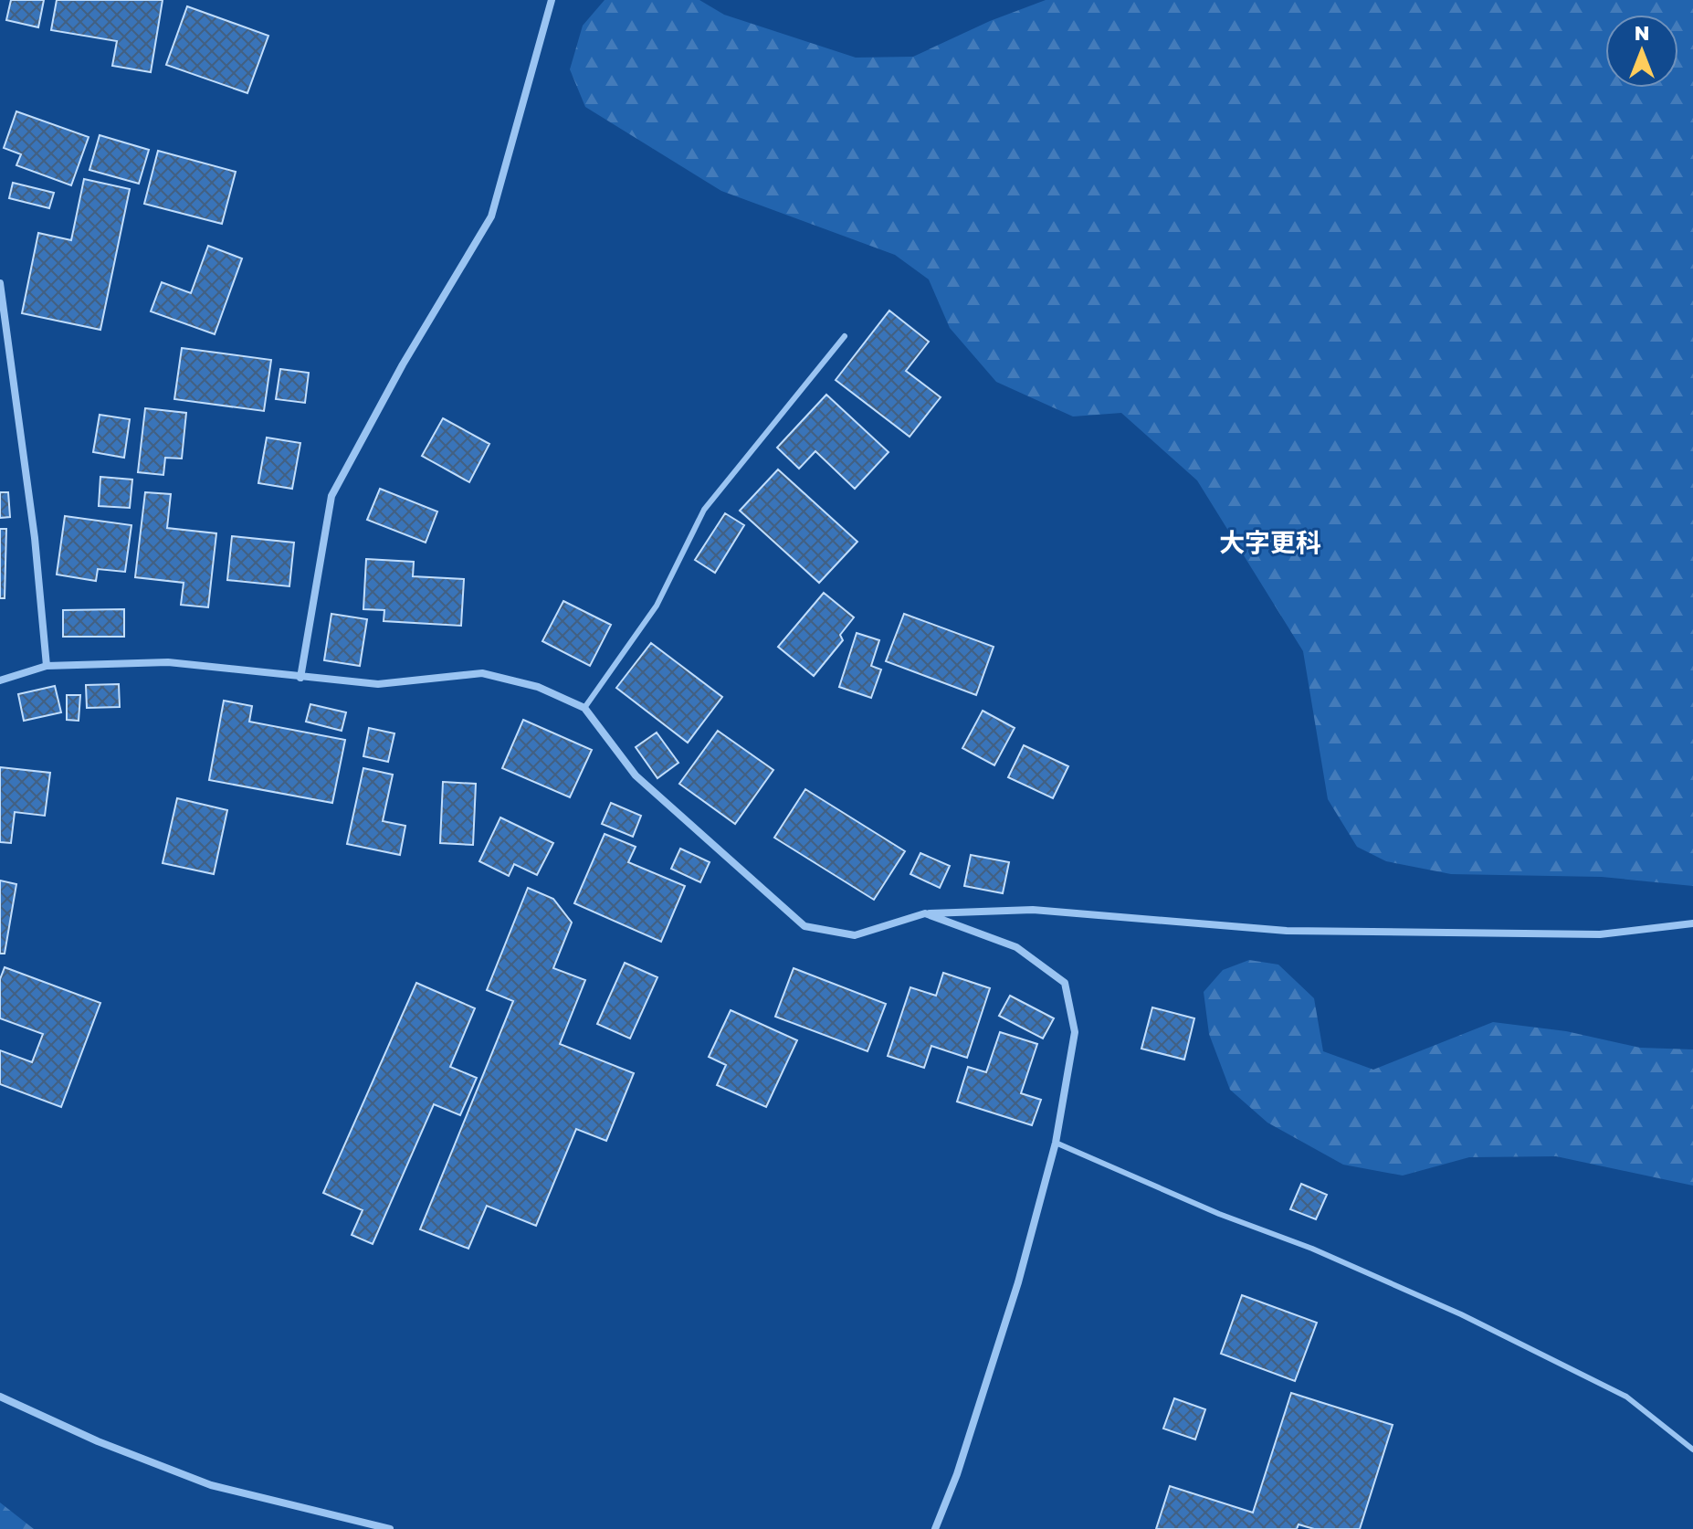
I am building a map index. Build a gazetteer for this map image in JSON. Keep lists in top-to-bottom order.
{
  "districts": ["大字更科"],
  "north": "top"
}
